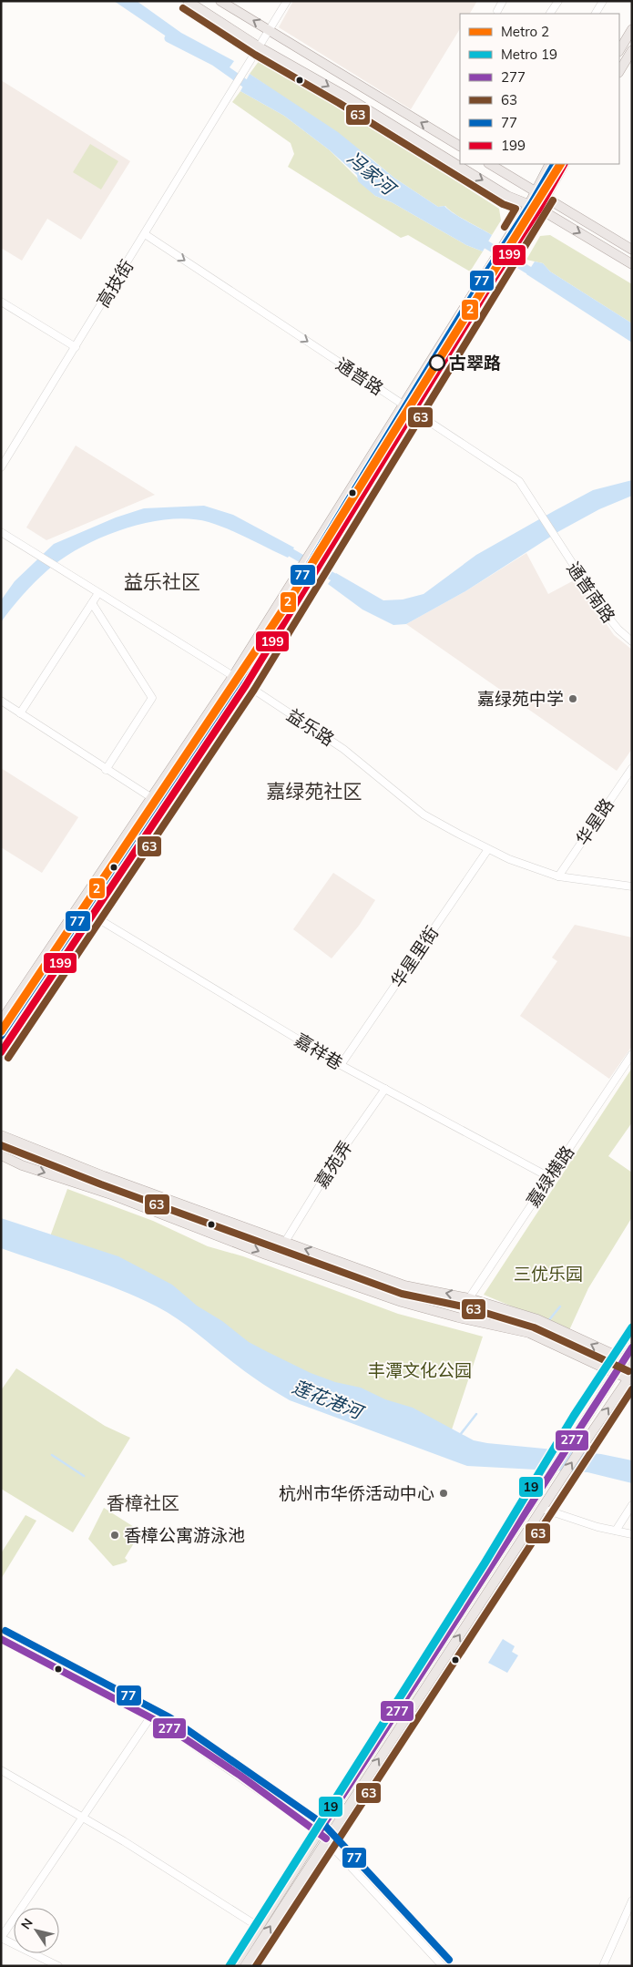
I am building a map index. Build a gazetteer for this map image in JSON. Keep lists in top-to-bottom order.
{
  "streets": {
    "street": [
      "高技街",
      "通普路",
      "通普南路",
      "益乐路",
      "华星路",
      "华星里街",
      "嘉祥巷",
      "嘉苑弄",
      "嘉绿横路"
    ]
  },
  "crossings": [
    ["高技街", "通普路"],
    ["通普路", "通普南路"],
    ["益乐路", "华星路"],
    ["益乐路", "华星里街"],
    ["华星里街", "嘉祥巷"],
    ["嘉祥巷", "嘉苑弄"],
    ["嘉祥巷", "嘉绿横路"]
  ],
  "one_way": ["通普路"],
  "districts": ["益乐社区", "嘉绿苑社区", "香樟社区"],
  "water": ["冯家河", "莲花港河"],
  "parks": ["三优乐园", "丰潭文化公园"],
  "places": [
    "古翠路",
    "嘉绿苑中学",
    "杭州市华侨活动中心",
    "香樟公寓游泳池"
  ],
  "lines": [
    "transit line 63",
    "metro line 2",
    "transit line 77",
    "transit line 199",
    "metro line 19",
    "transit line 277"
  ],
  "legend": [
    "Metro 2",
    "Metro 19",
    "277",
    "63",
    "77",
    "199"
  ],
  "north": "top left"
}
